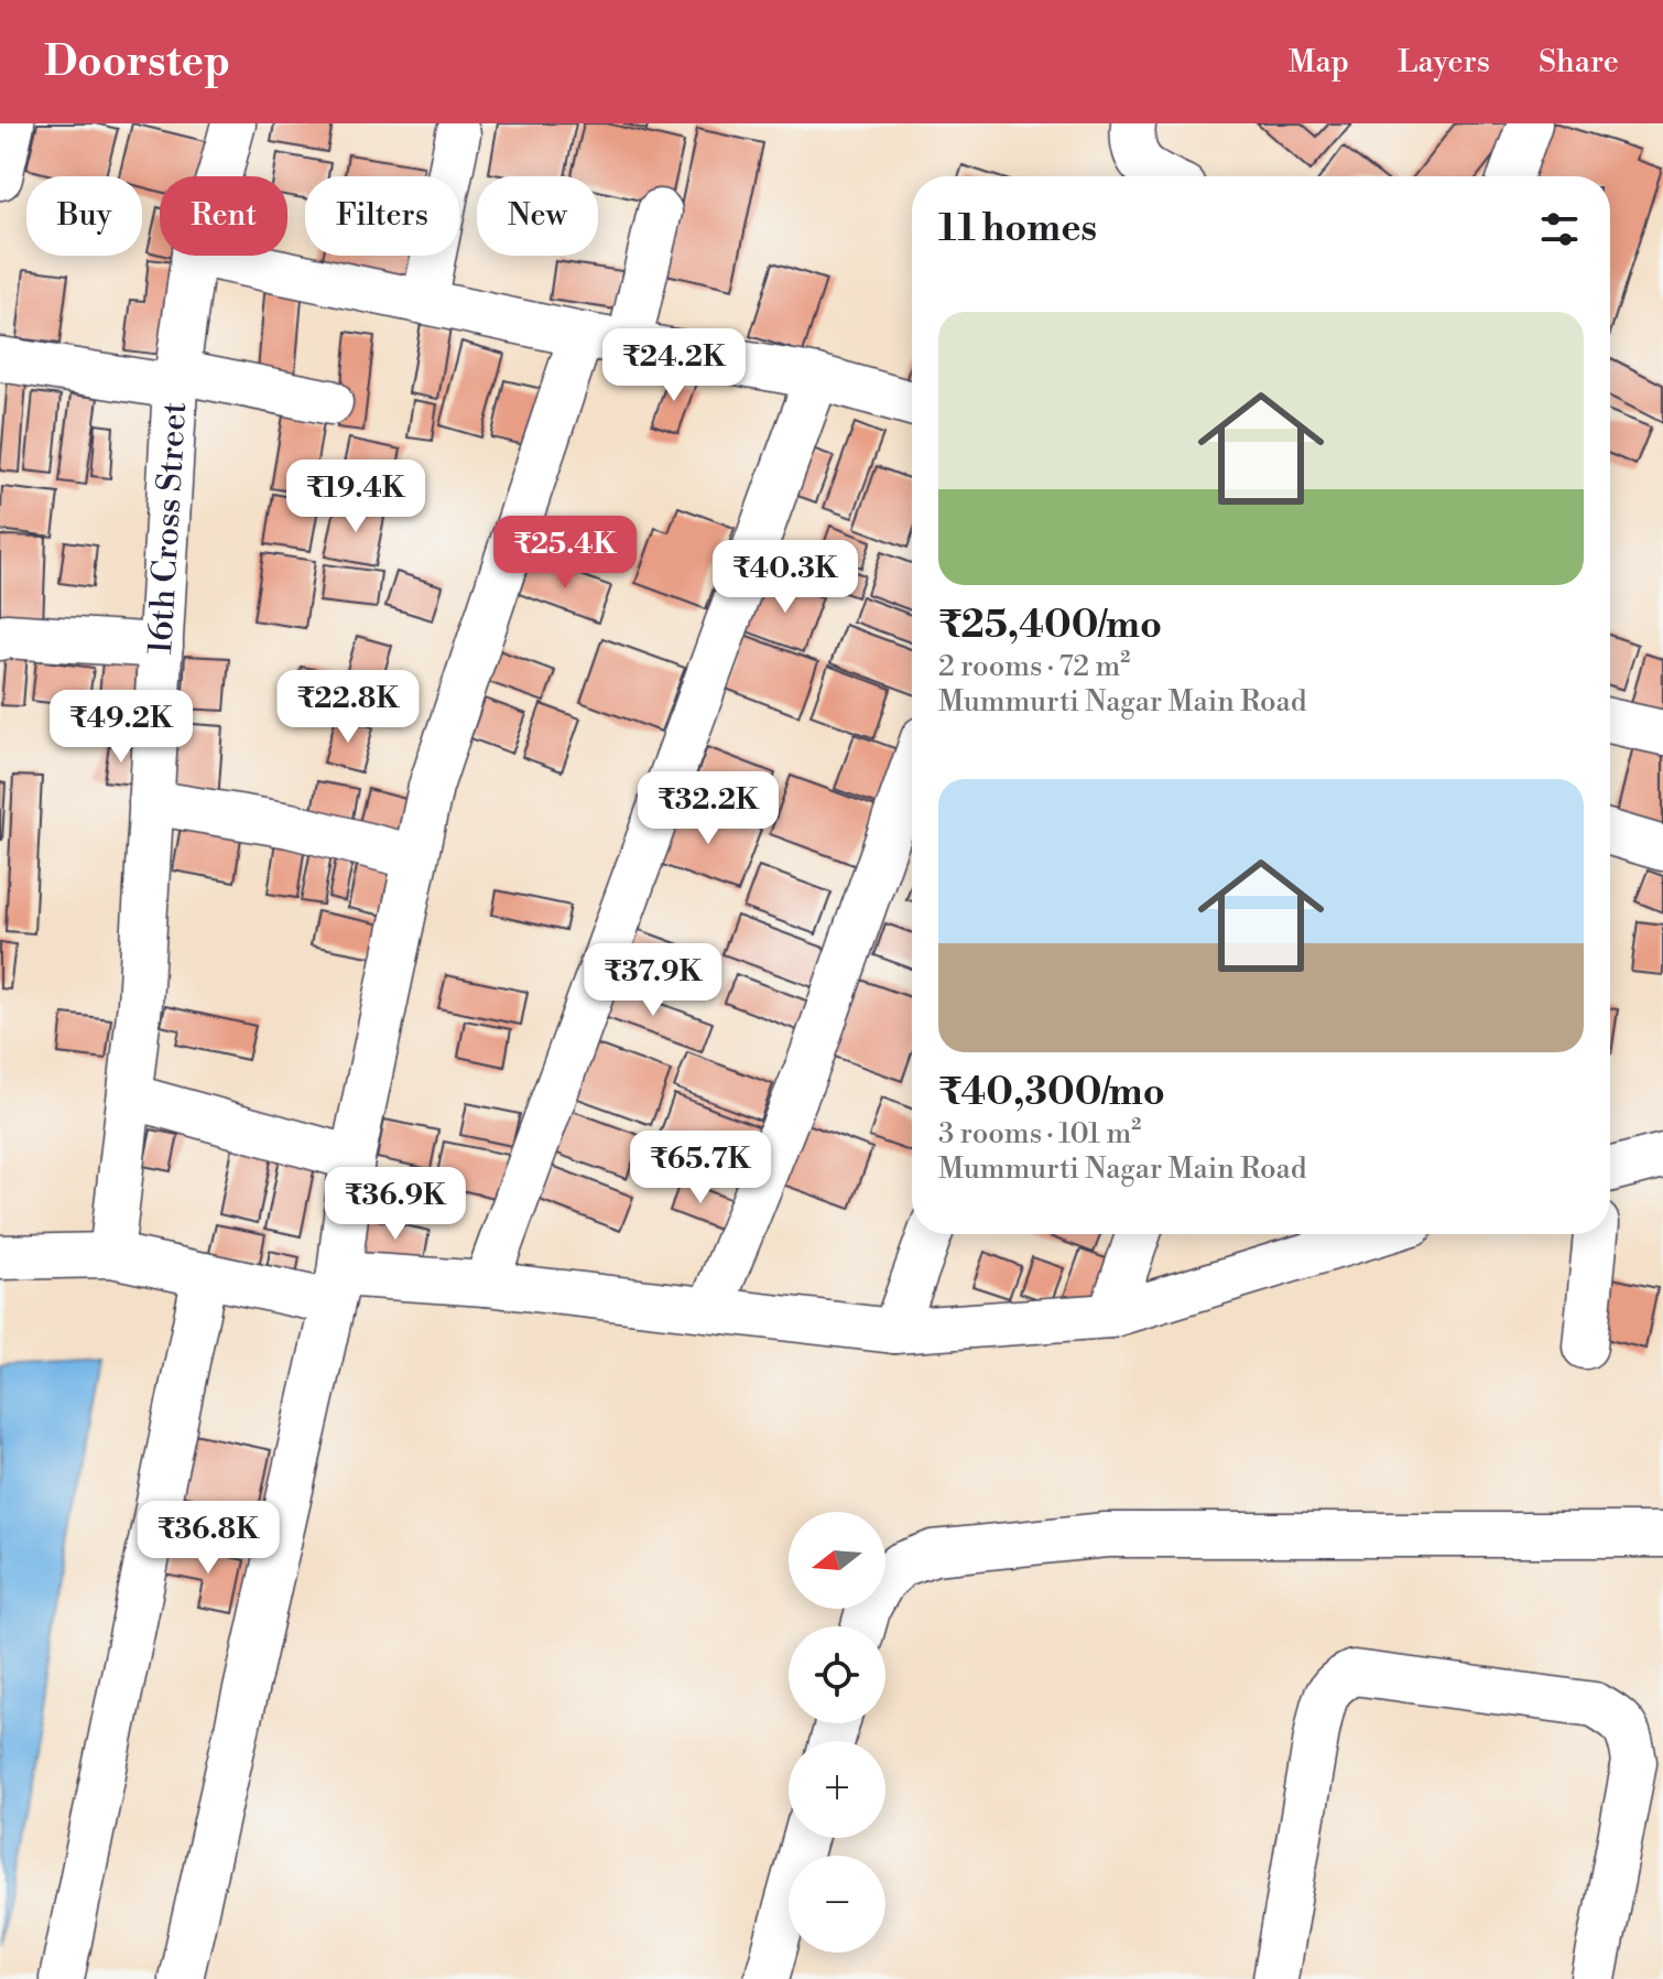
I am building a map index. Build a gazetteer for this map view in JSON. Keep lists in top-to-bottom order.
{
  "streets": {
    "street": ["16th Cross Street"]
  },
  "north": "left",
  "page": {
    "header": "Doorstep",
    "nav": ["Map", "Layers", "Share"],
    "chip": [
      "Buy",
      "Rent",
      "Filters",
      "New"
    ],
    "heading": "11 homes",
    "list": [
      {
        "name": "₹25,400/mo",
        "note": "2 rooms · 72 m² · Mummurti Nagar Main Road"
      },
      {
        "name": "₹40,300/mo",
        "note": "3 rooms · 101 m² · Mummurti Nagar Main Road"
      }
    ],
    "price": [
      "₹24.2K",
      "₹19.4K",
      "₹25.4K",
      "₹40.3K",
      "₹22.8K",
      "₹49.2K",
      "₹32.2K",
      "₹37.9K",
      "₹65.7K",
      "₹36.9K",
      "₹36.8K"
    ],
    "map_buttons": ["+", "−"]
  }
}
